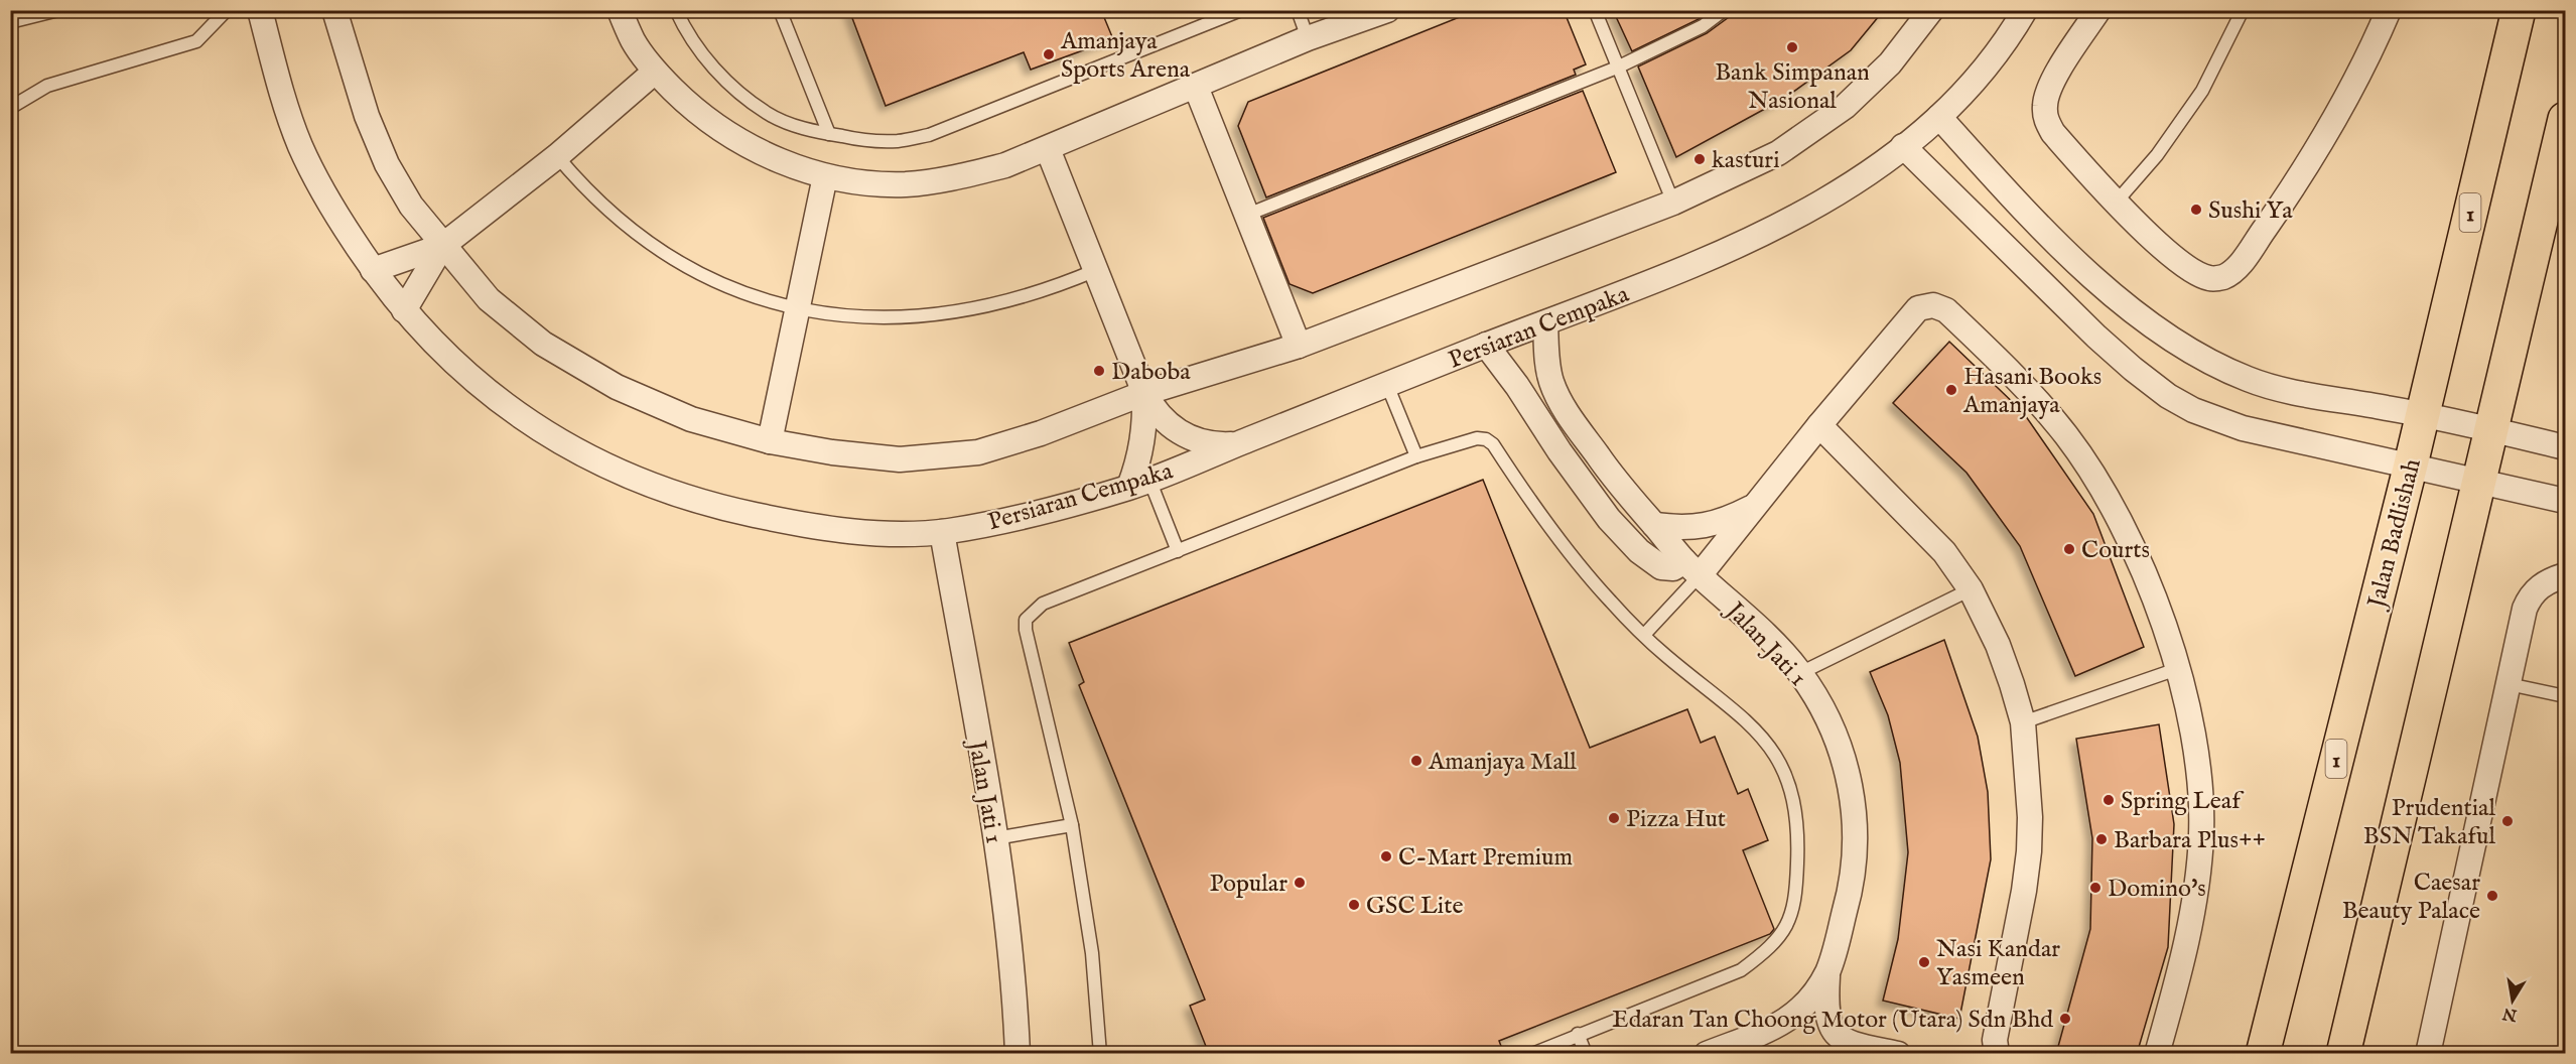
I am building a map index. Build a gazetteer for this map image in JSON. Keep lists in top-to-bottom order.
{
  "streets": {
    "main road": ["1", "Jalan Badlishah"],
    "street": ["Persiaran Cempaka", "Jalan Jati 1"]
  },
  "crossings": [
    ["Persiaran Cempaka", "Jalan Jati 1"]
  ],
  "places": [
    "Bank Simpanan Nasional",
    "Amanjaya Sports Arena",
    "kasturi",
    "Sushi Ya",
    "Daboba",
    "Hasani Books Amanjaya",
    "Courts",
    "Amanjaya Mall",
    "Spring Leaf",
    "Pizza Hut",
    "Prudential BSN Takaful",
    "Barbara Plus++",
    "C-Mart Premium",
    "Popular",
    "Domino's",
    "Caesar Beauty Palace",
    "GSC Lite",
    "Nasi Kandar Yasmeen",
    "Edaran Tan Choong Motor (Utara) Sdn Bhd"
  ],
  "north": "bottom"
}
